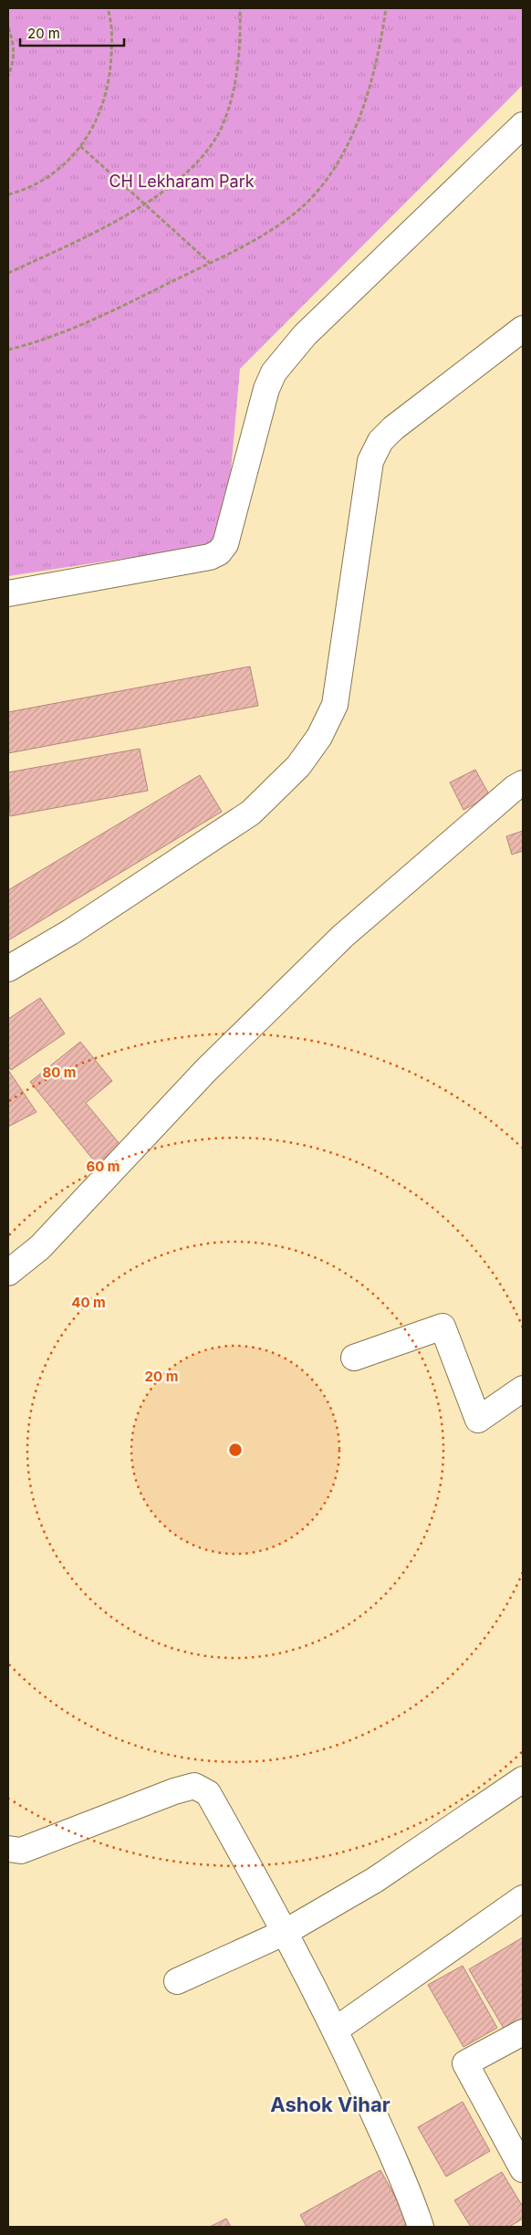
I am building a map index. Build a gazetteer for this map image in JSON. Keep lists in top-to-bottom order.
{
  "districts": ["Ashok Vihar"],
  "parks": ["CH Lekharam Park"],
  "scale_bar": "20 m",
  "rings": [
    "80 m",
    "60 m",
    "40 m",
    "20 m"
  ]
}
